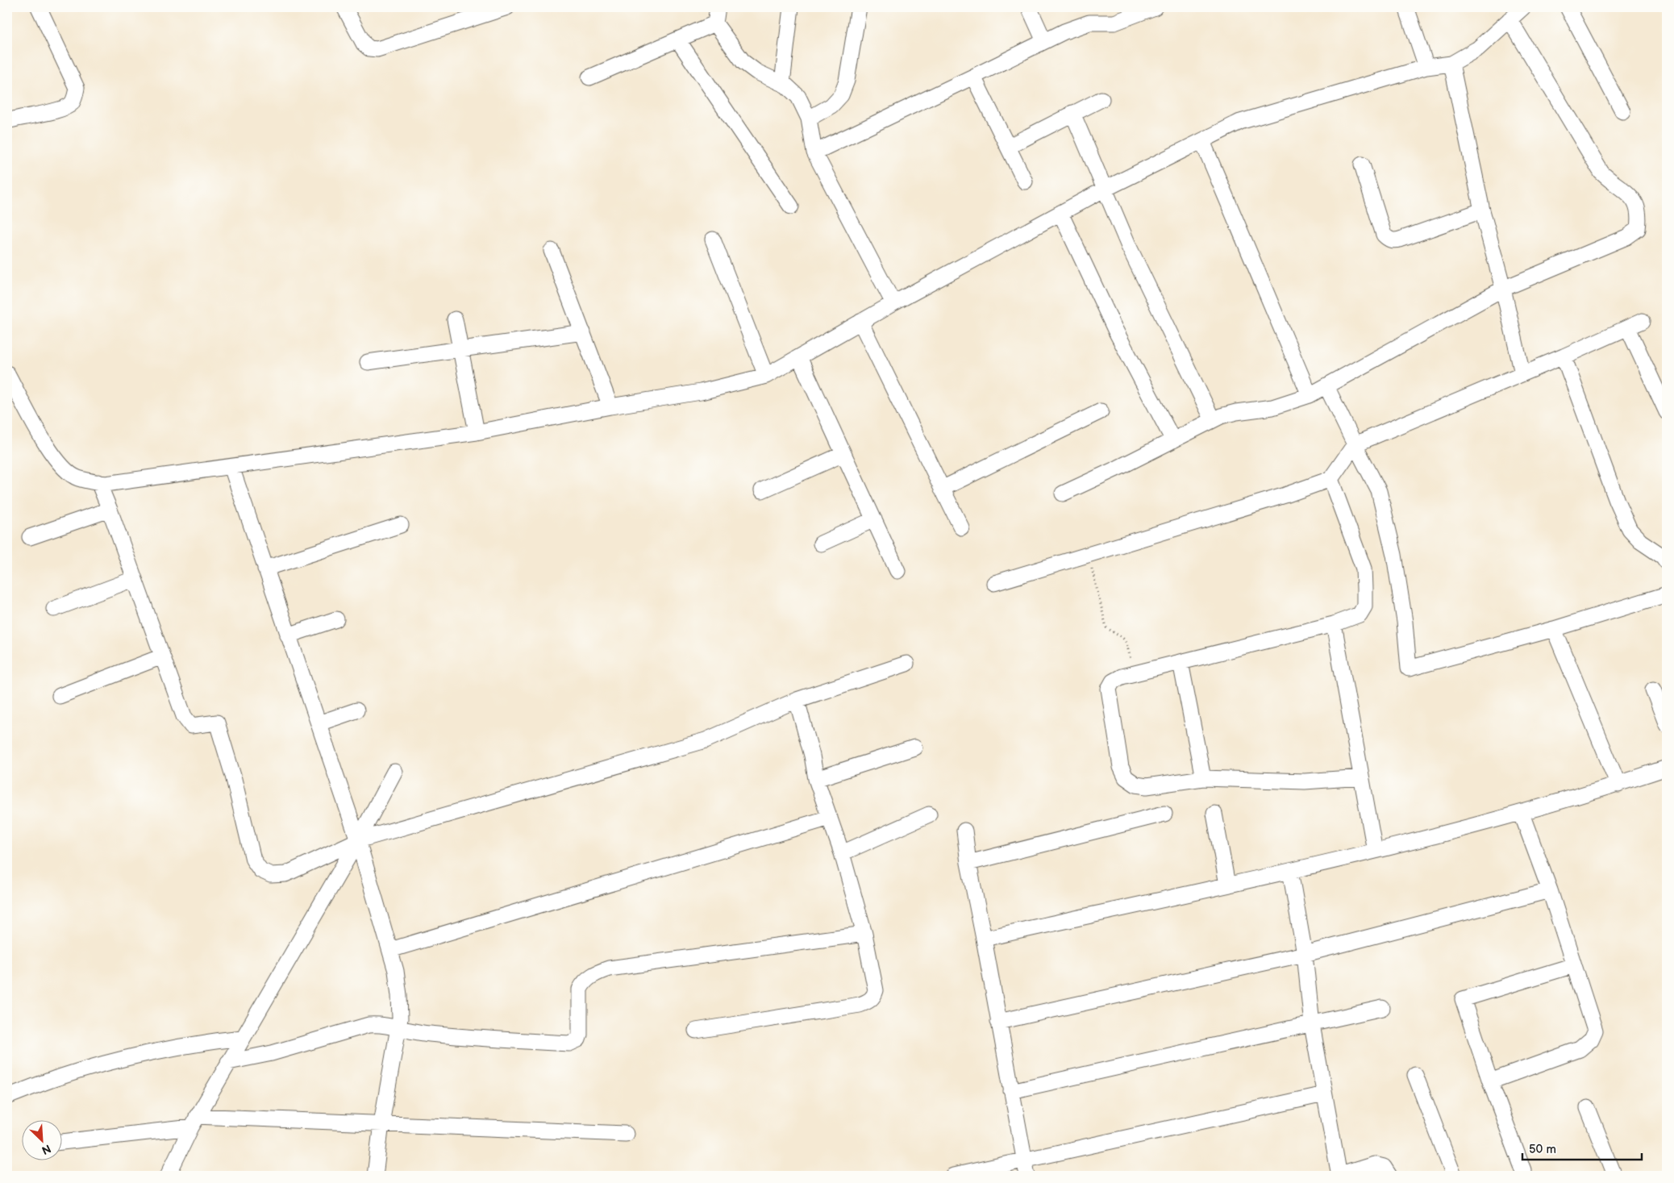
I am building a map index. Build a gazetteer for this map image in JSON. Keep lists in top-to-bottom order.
{
  "scale_bar": "50 m",
  "north": "bottom right"
}
